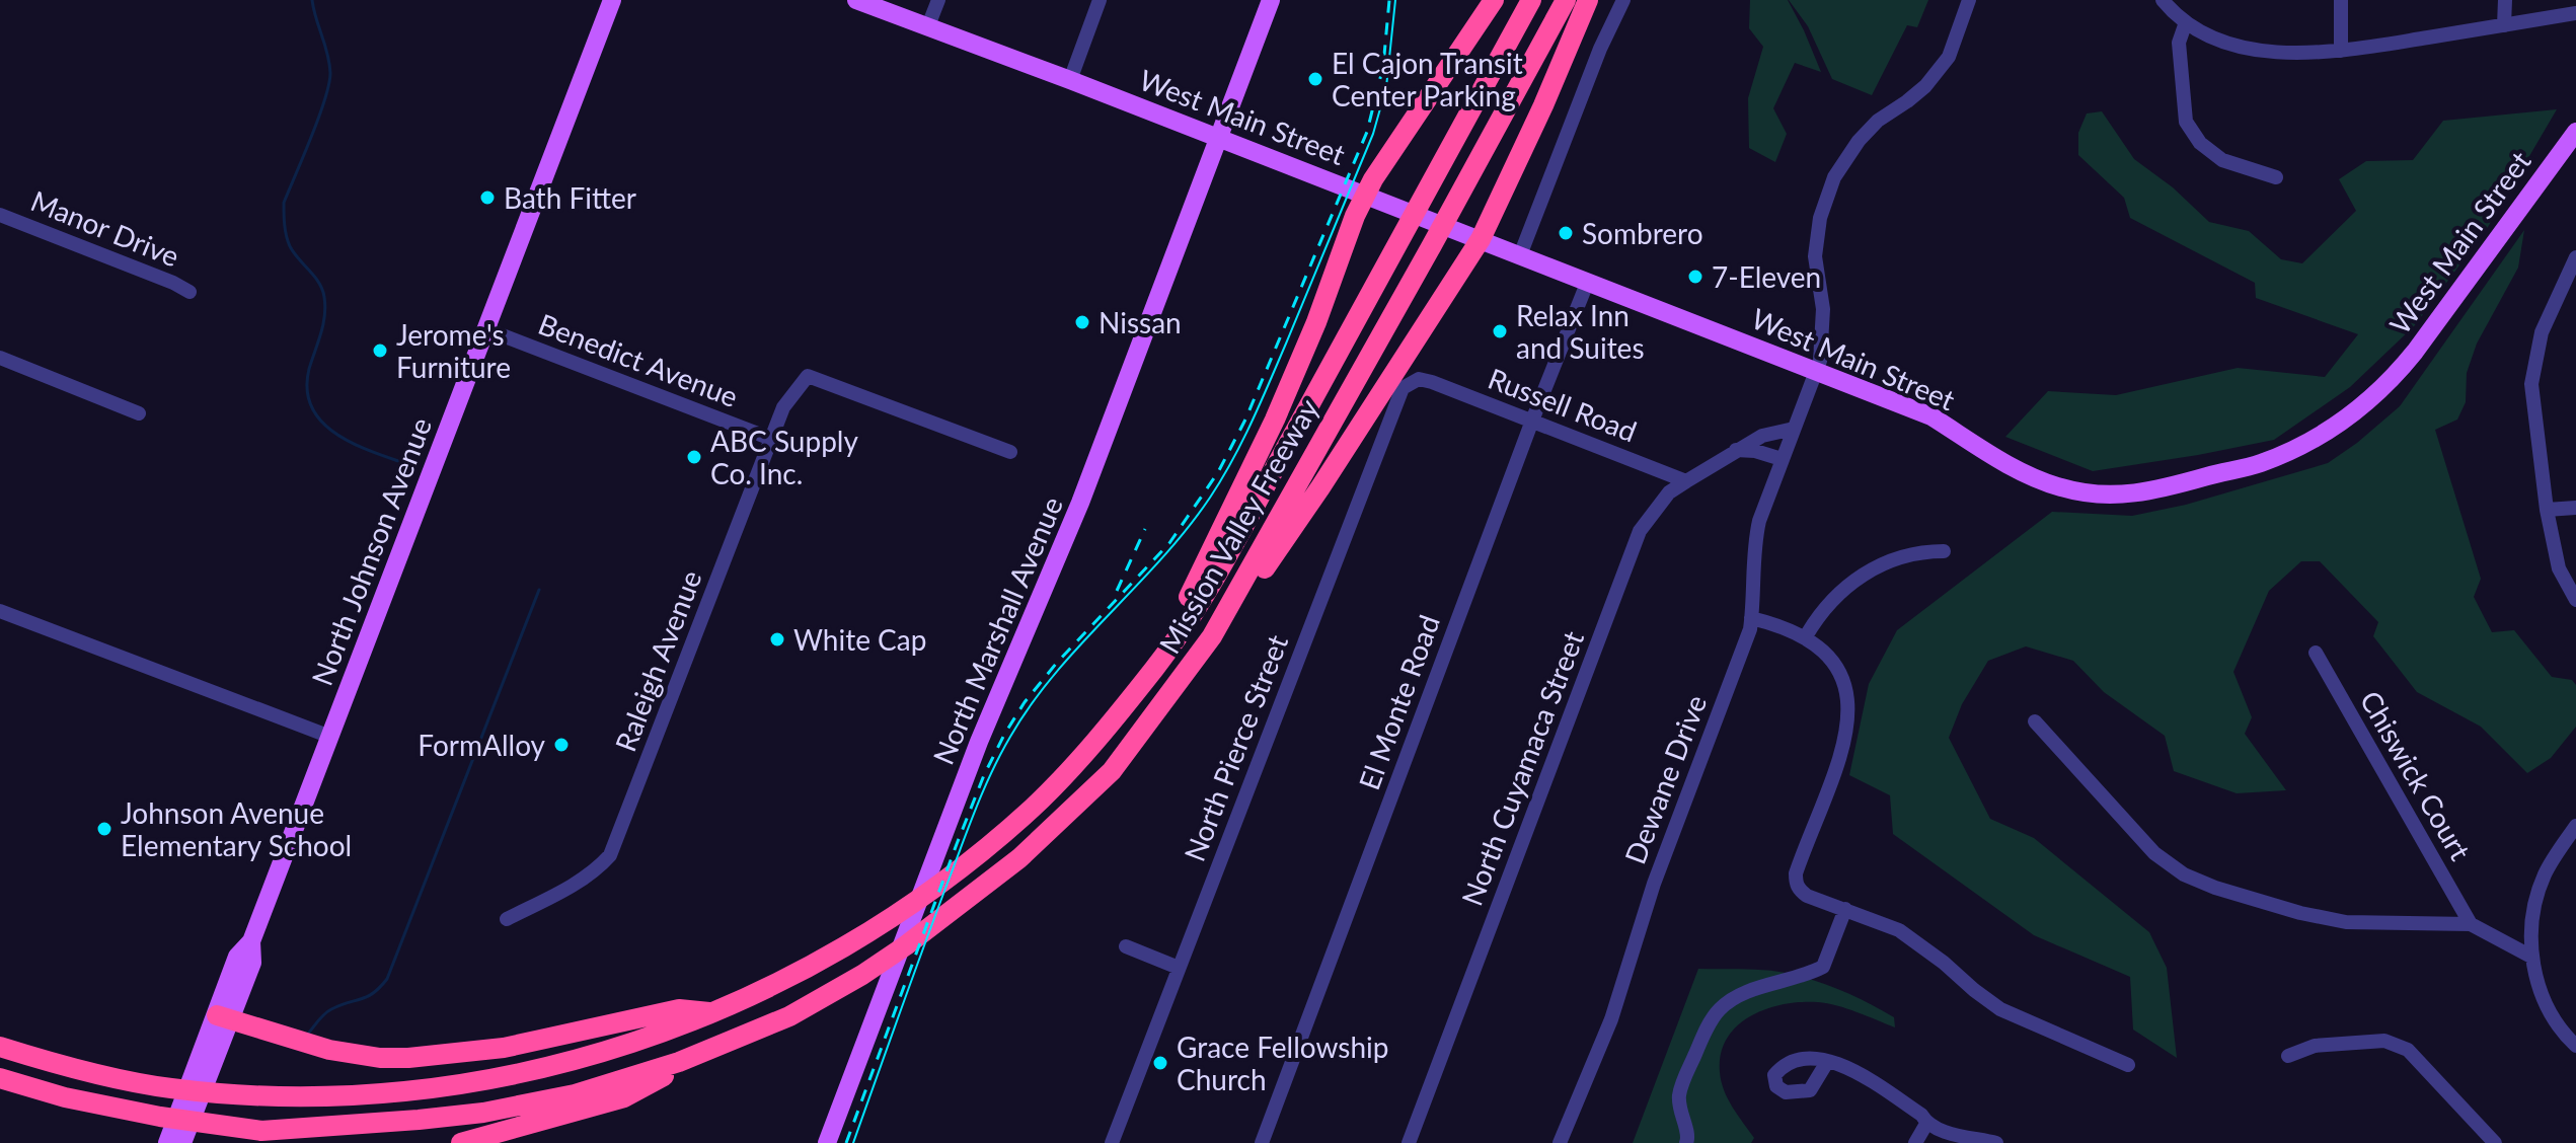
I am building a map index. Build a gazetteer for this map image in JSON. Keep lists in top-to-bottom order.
{
  "streets": {
    "highway": ["Mission Valley Freeway"],
    "main road": ["West Main Street", "North Johnson Avenue", "North Marshall Avenue"],
    "street": [
      "Manor Drive",
      "Benedict Avenue",
      "Russell Road",
      "Raleigh Avenue",
      "El Monte Road",
      "North Pierce Street",
      "North Cuyamaca Street",
      "Chiswick Court",
      "Dewane Drive"
    ]
  },
  "crossings": [
    ["West Main Street", "North Marshall Avenue"],
    ["West Main Street", "El Monte Road"],
    ["Benedict Avenue", "North Johnson Avenue"],
    ["Benedict Avenue", "Raleigh Avenue"],
    ["Russell Road", "El Monte Road"],
    ["Russell Road", "North Pierce Street"],
    ["Russell Road", "North Cuyamaca Street"],
    ["North Cuyamaca Street", "Dewane Drive"]
  ],
  "places": [
    "El Cajon Transit Center Parking",
    "Bath Fitter",
    "Sombrero",
    "7-Eleven",
    "Nissan",
    "Relax Inn and Suites",
    "Jerome's Furniture",
    "ABC Supply Co. Inc.",
    "White Cap",
    "FormAlloy",
    "Johnson Avenue Elementary School",
    "Grace Fellowship Church"
  ]
}
